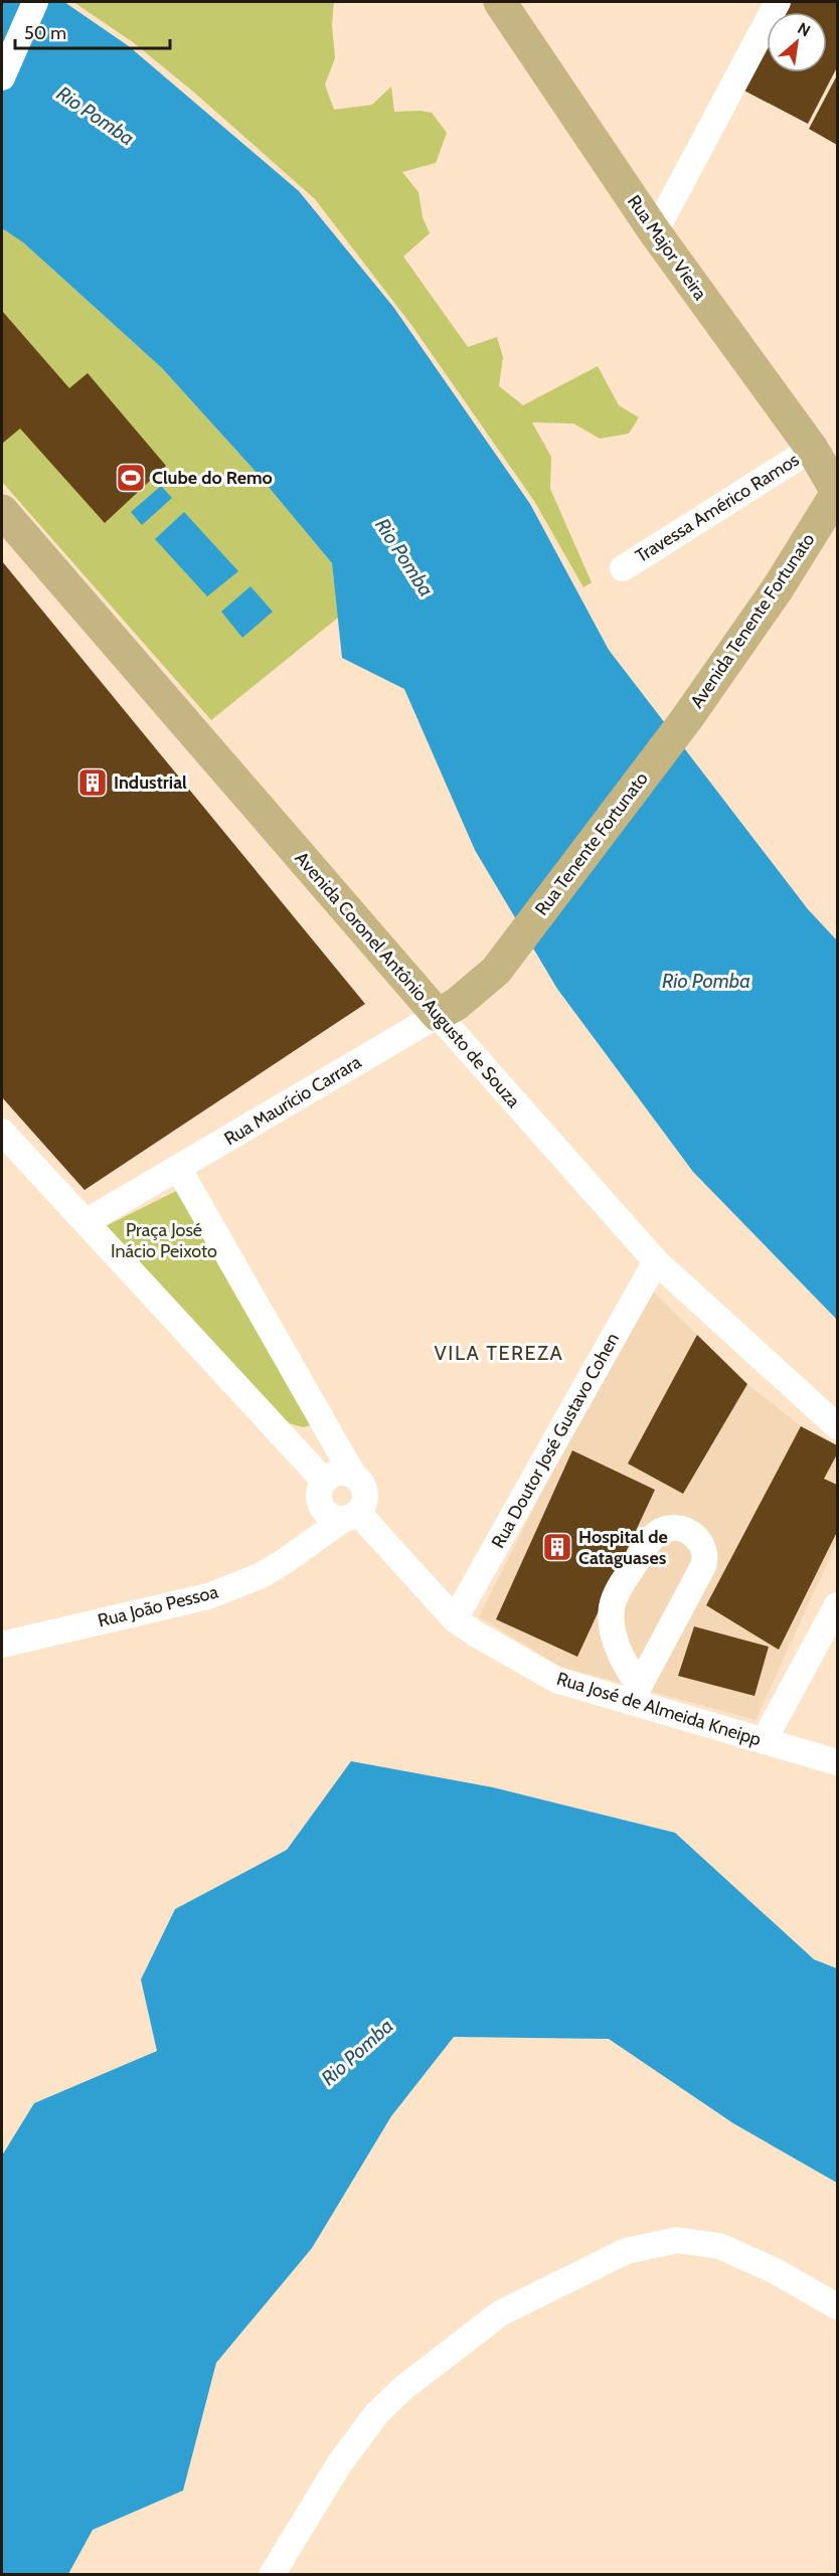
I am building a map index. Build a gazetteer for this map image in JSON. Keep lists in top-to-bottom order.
{
  "streets": {
    "main road": [
      "Rua Major Vieira",
      "Avenida Tenente Fortunato",
      "Rua Tenente Fortunato",
      "Avenida Coronel Antônio Augusto de Souza",
      "Rua Maurício Carrara"
    ],
    "street": [
      "Travessa Américo Ramos",
      "Rua Doutor José Gustavo Cohen",
      "Rua João Pessoa",
      "Rua José de Almeida Kneipp"
    ]
  },
  "crossings": [
    ["Rua Major Vieira", "Travessa Américo Ramos"],
    ["Rua Major Vieira", "Avenida Tenente Fortunato"],
    ["Avenida Tenente Fortunato", "Rua Tenente Fortunato"],
    ["Rua Tenente Fortunato", "Rua Maurício Carrara"],
    ["Avenida Coronel Antônio Augusto de Souza", "Rua Maurício Carrara"],
    ["Avenida Coronel Antônio Augusto de Souza", "Rua Doutor José Gustavo Cohen"],
    ["Rua Doutor José Gustavo Cohen", "Rua José de Almeida Kneipp"],
    ["Rua João Pessoa", "Rua José de Almeida Kneipp"]
  ],
  "districts": ["VILA TEREZA"],
  "water": ["Rio Pomba"],
  "parks": ["Praça José Inácio Peixoto"],
  "places": {
    "sports": ["Clube do Remo"],
    "building": ["Industrial", "Hospital de Cataguases"]
  },
  "scale_bar": "50 m",
  "north": "top right"
}
